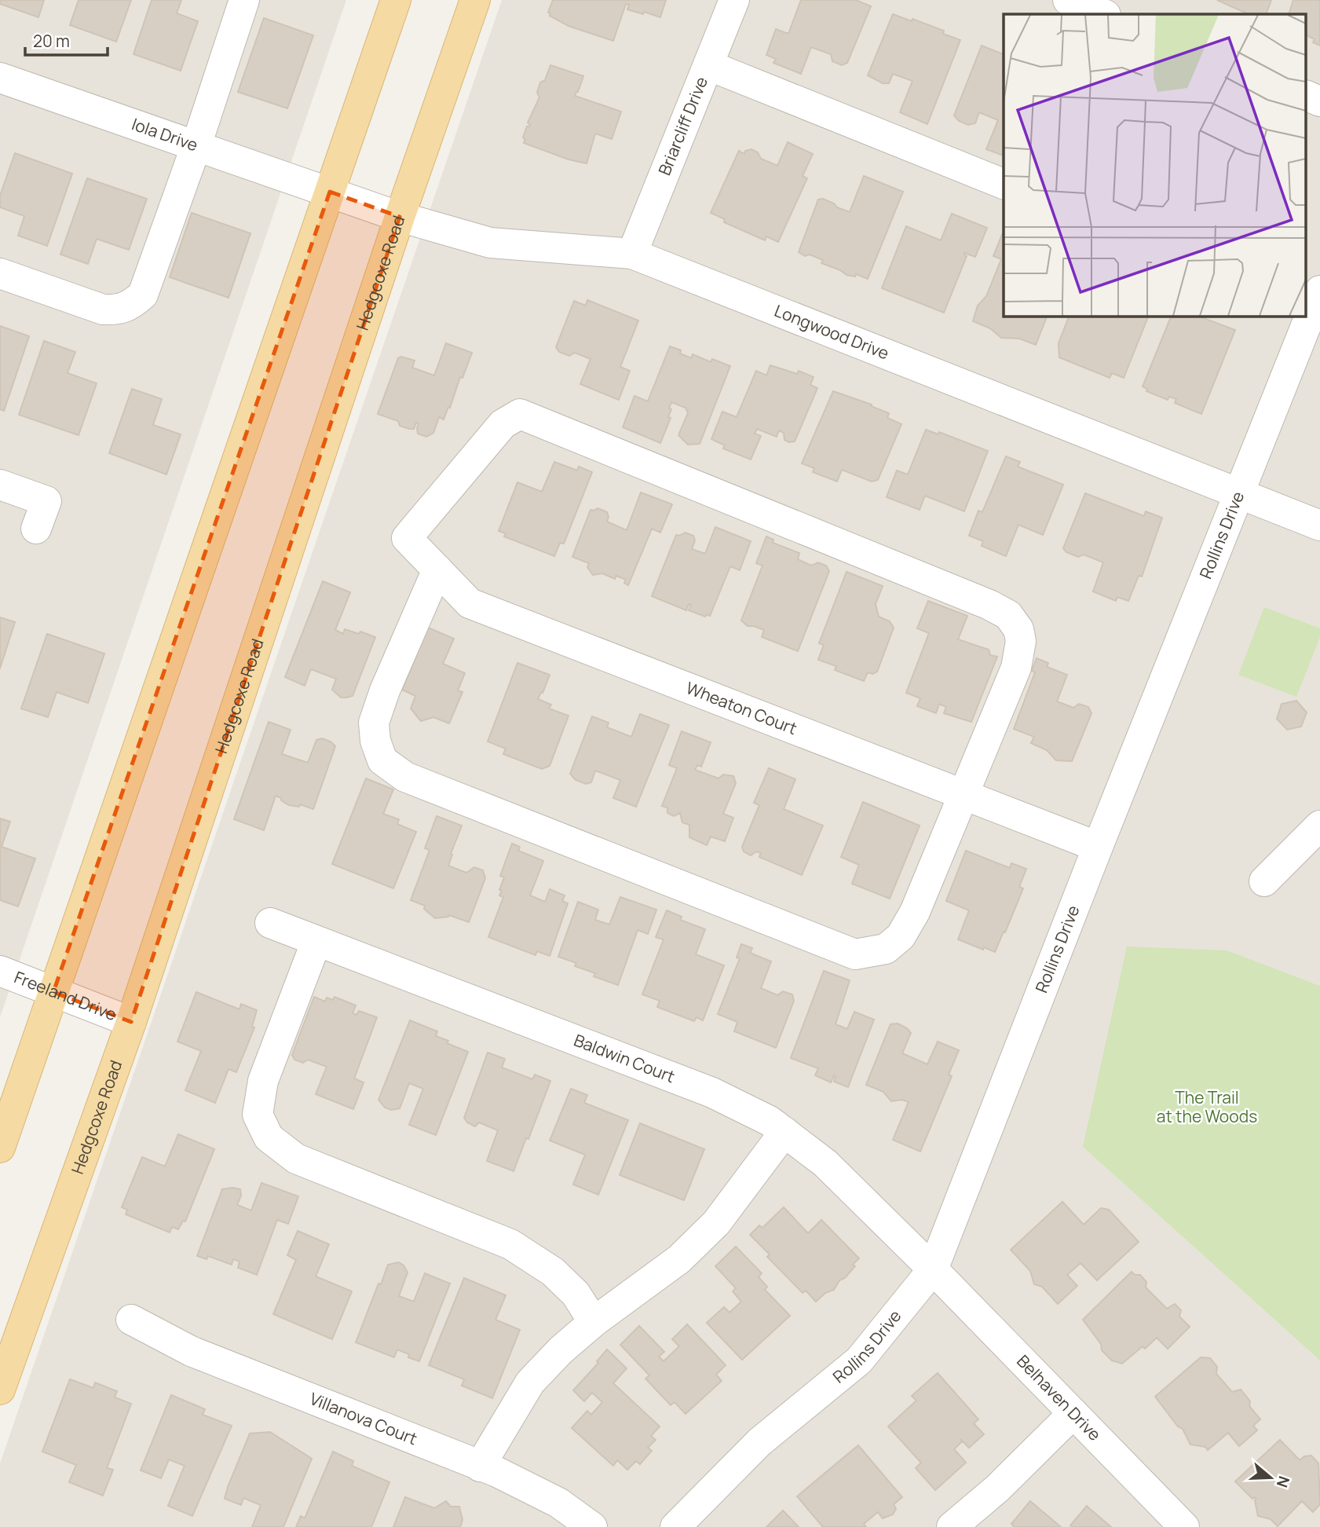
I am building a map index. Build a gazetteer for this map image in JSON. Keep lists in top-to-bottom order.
{
  "streets": {
    "main road": ["Hedgcoxe Road"],
    "street": [
      "Briarcliff Drive",
      "Iola Drive",
      "Longwood Drive",
      "Rollins Drive",
      "Wheaton Court",
      "Freeland Drive",
      "Baldwin Court",
      "Belhaven Drive",
      "Villanova Court"
    ]
  },
  "crossings": [
    ["Briarcliff Drive", "Longwood Drive"],
    ["Iola Drive", "Longwood Drive"],
    ["Hedgcoxe Road", "Longwood Drive"],
    ["Hedgcoxe Road", "Freeland Drive"],
    ["Longwood Drive", "Rollins Drive"],
    ["Rollins Drive", "Wheaton Court"],
    ["Rollins Drive", "Baldwin Court"],
    ["Rollins Drive", "Belhaven Drive"],
    ["Baldwin Court", "Belhaven Drive"]
  ],
  "parks": ["The Trail at the Woods"],
  "scale_bar": "20 m",
  "north": "right"
}
